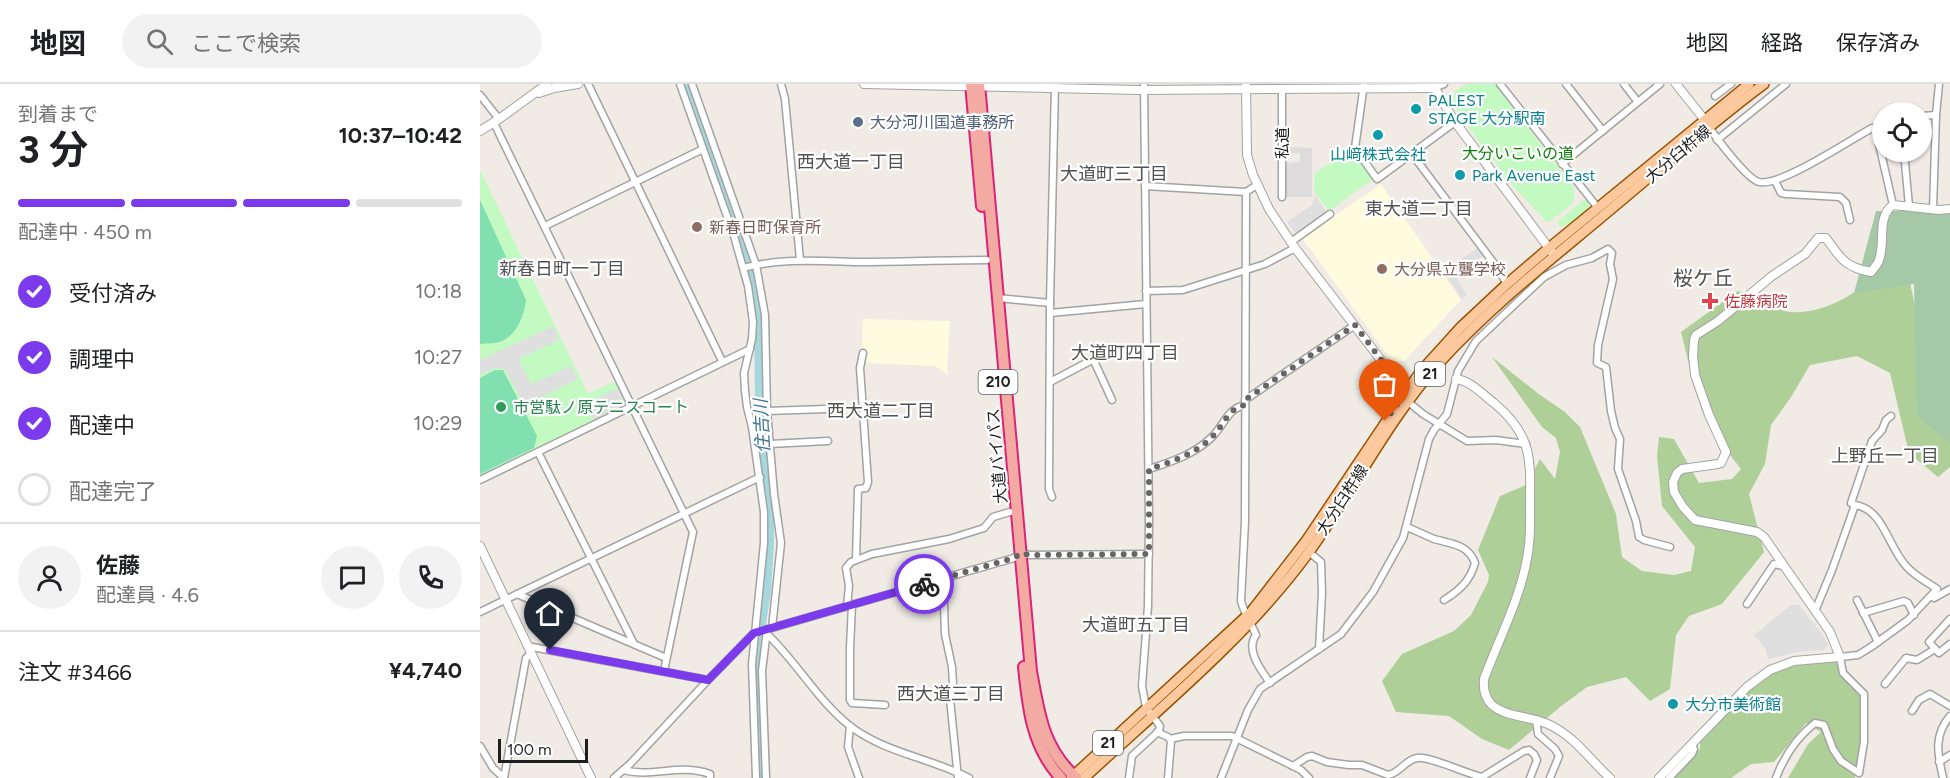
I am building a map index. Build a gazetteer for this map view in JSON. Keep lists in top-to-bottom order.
{
  "streets": {
    "highway": ["210", "大道バイパス"],
    "main road": ["大分臼杵線", "21"],
    "street": ["私道"]
  },
  "crossings": [
    ["大分臼杵線", "大道バイパス"]
  ],
  "districts": [
    "西大道一丁目",
    "大道町三丁目",
    "東大道二丁目",
    "新春日町一丁目",
    "桜ケ丘",
    "大道町四丁目",
    "西大道二丁目",
    "上野丘一丁目",
    "大道町五丁目",
    "西大道三丁目"
  ],
  "water": ["住吉川"],
  "parks": ["大分いこいの道"],
  "places": {
    "other": [
      "PALEST STAGE 大分駅南",
      "大分河川国道事務所",
      "山﨑株式会社",
      "Park Avenue East",
      "新春日町保育所",
      "大分県立聾学校",
      "市営駄ノ原テニスコート",
      "大分市美術館"
    ],
    "health": ["佐藤病院"]
  },
  "scale_bar": "100 m",
  "page": {
    "header": "地図",
    "search": "ここで検索",
    "nav": ["地図", "経路", "保存済み"],
    "heading": ["3 分", "到着まで", "10:37–10:42"],
    "panel": [
      "佐藤",
      "配達員 · 4.6",
      "注文 #3466",
      "¥4,740"
    ],
    "bar": "配達中 · 450 m",
    "list": [
      ["受付済み", "10:18"],
      ["調理中", "10:27"],
      ["配達中", "10:29"],
      "配達完了"
    ],
    "scale": "100 m"
  }
}
